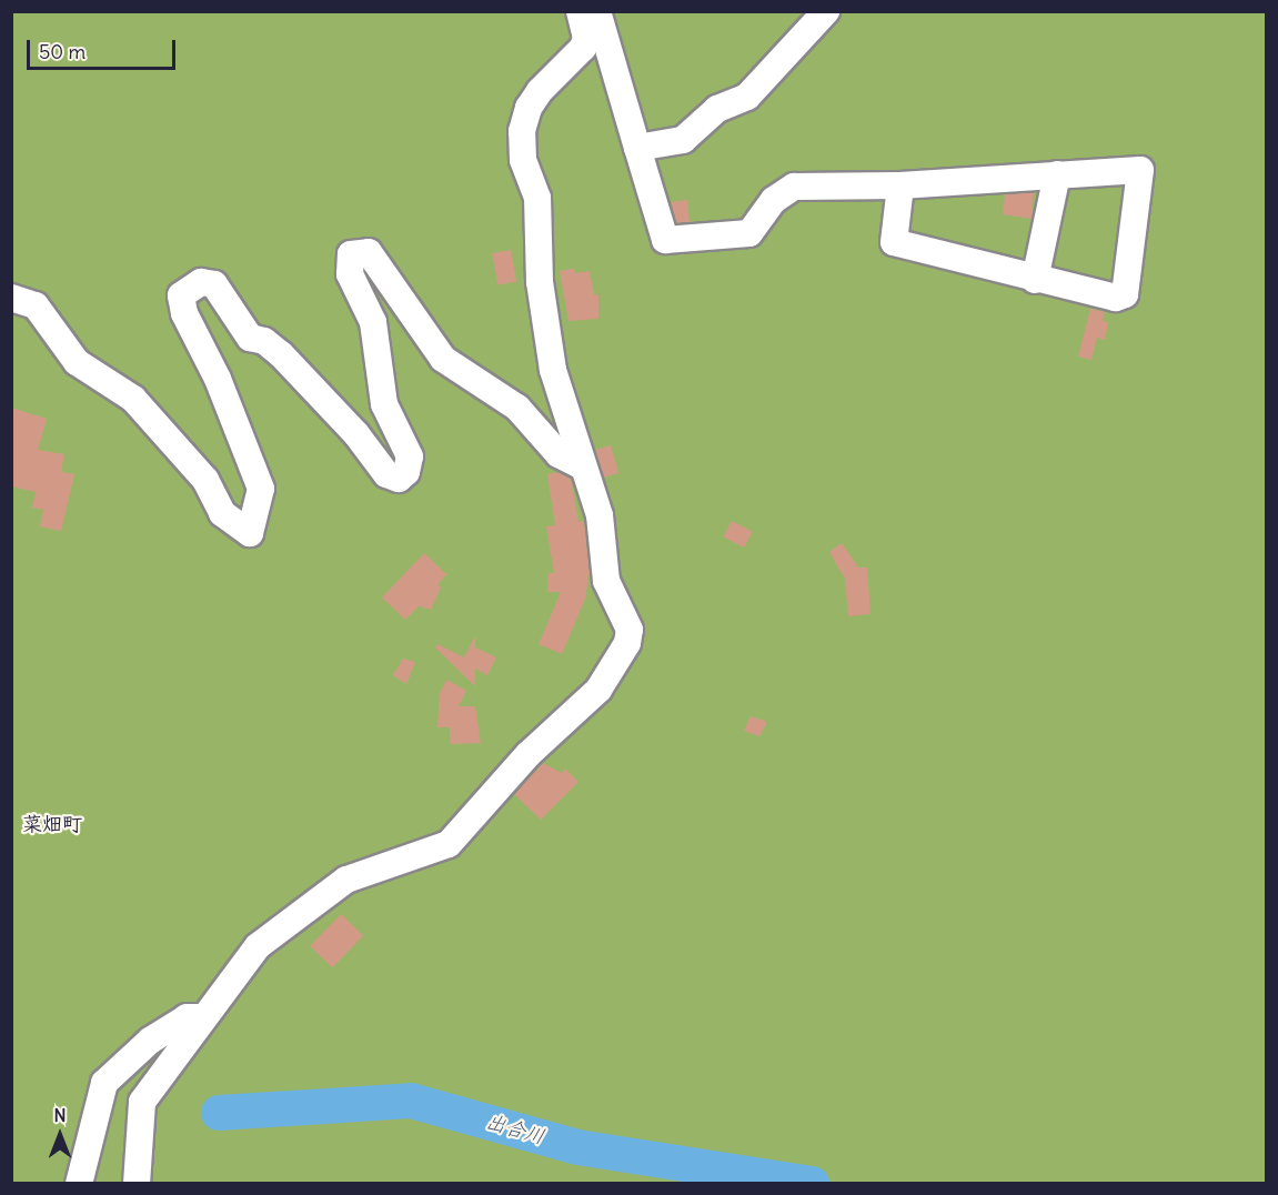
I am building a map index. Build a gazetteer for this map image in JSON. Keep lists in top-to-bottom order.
{
  "districts": ["菜畑町"],
  "water": ["出合川"],
  "scale_bar": "50 m",
  "north": "top"
}
